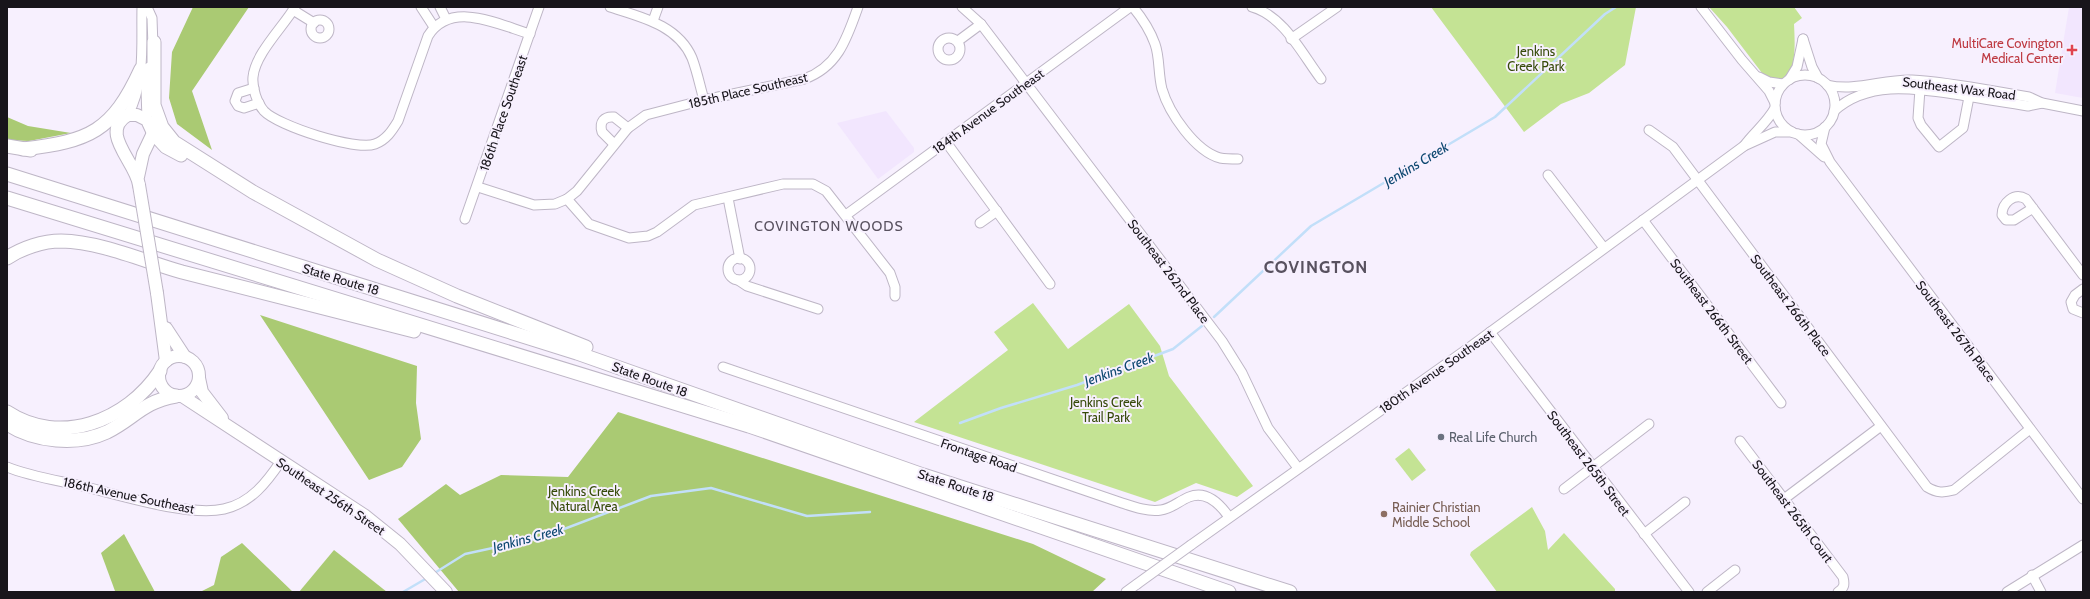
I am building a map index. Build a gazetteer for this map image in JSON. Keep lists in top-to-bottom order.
{
  "streets": {
    "highway": ["State Route 18"],
    "main road": ["Southeast 256th Street"],
    "street": [
      "Southeast Wax Road",
      "185th Place Southeast",
      "184th Avenue Southeast",
      "186th Place Southeast",
      "Southeast 262nd Place",
      "Southeast 266th Place",
      "Southeast 266th Street",
      "Southeast 267th Place",
      "180th Avenue Southeast",
      "Frontage Road",
      "Southeast 265th Street",
      "186th Avenue Southeast",
      "Southeast 265th Court"
    ]
  },
  "crossings": [
    ["Southeast Wax Road", "Southeast 267th Place"],
    ["Southeast Wax Road", "180th Avenue Southeast"],
    ["184th Avenue Southeast", "Southeast 262nd Place"],
    ["Southeast 262nd Place", "180th Avenue Southeast"],
    ["Southeast 266th Place", "Southeast 267th Place"],
    ["Southeast 266th Place", "180th Avenue Southeast"],
    ["Southeast 266th Street", "180th Avenue Southeast"],
    ["Southeast 267th Place", "180th Avenue Southeast"],
    ["180th Avenue Southeast", "Frontage Road"],
    ["180th Avenue Southeast", "Southeast 265th Street"],
    ["186th Avenue Southeast", "Southeast 256th Street"]
  ],
  "districts": ["COVINGTON WOODS", "COVINGTON"],
  "water": ["Jenkins Creek"],
  "parks": ["Jenkins Creek Park", "Jenkins Creek Trail Park", "Jenkins Creek Natural Area"],
  "places": {
    "health": ["MultiCare Covington Medical Center"],
    "other": ["Real Life Church", "Rainier Christian Middle School"]
  }
}
